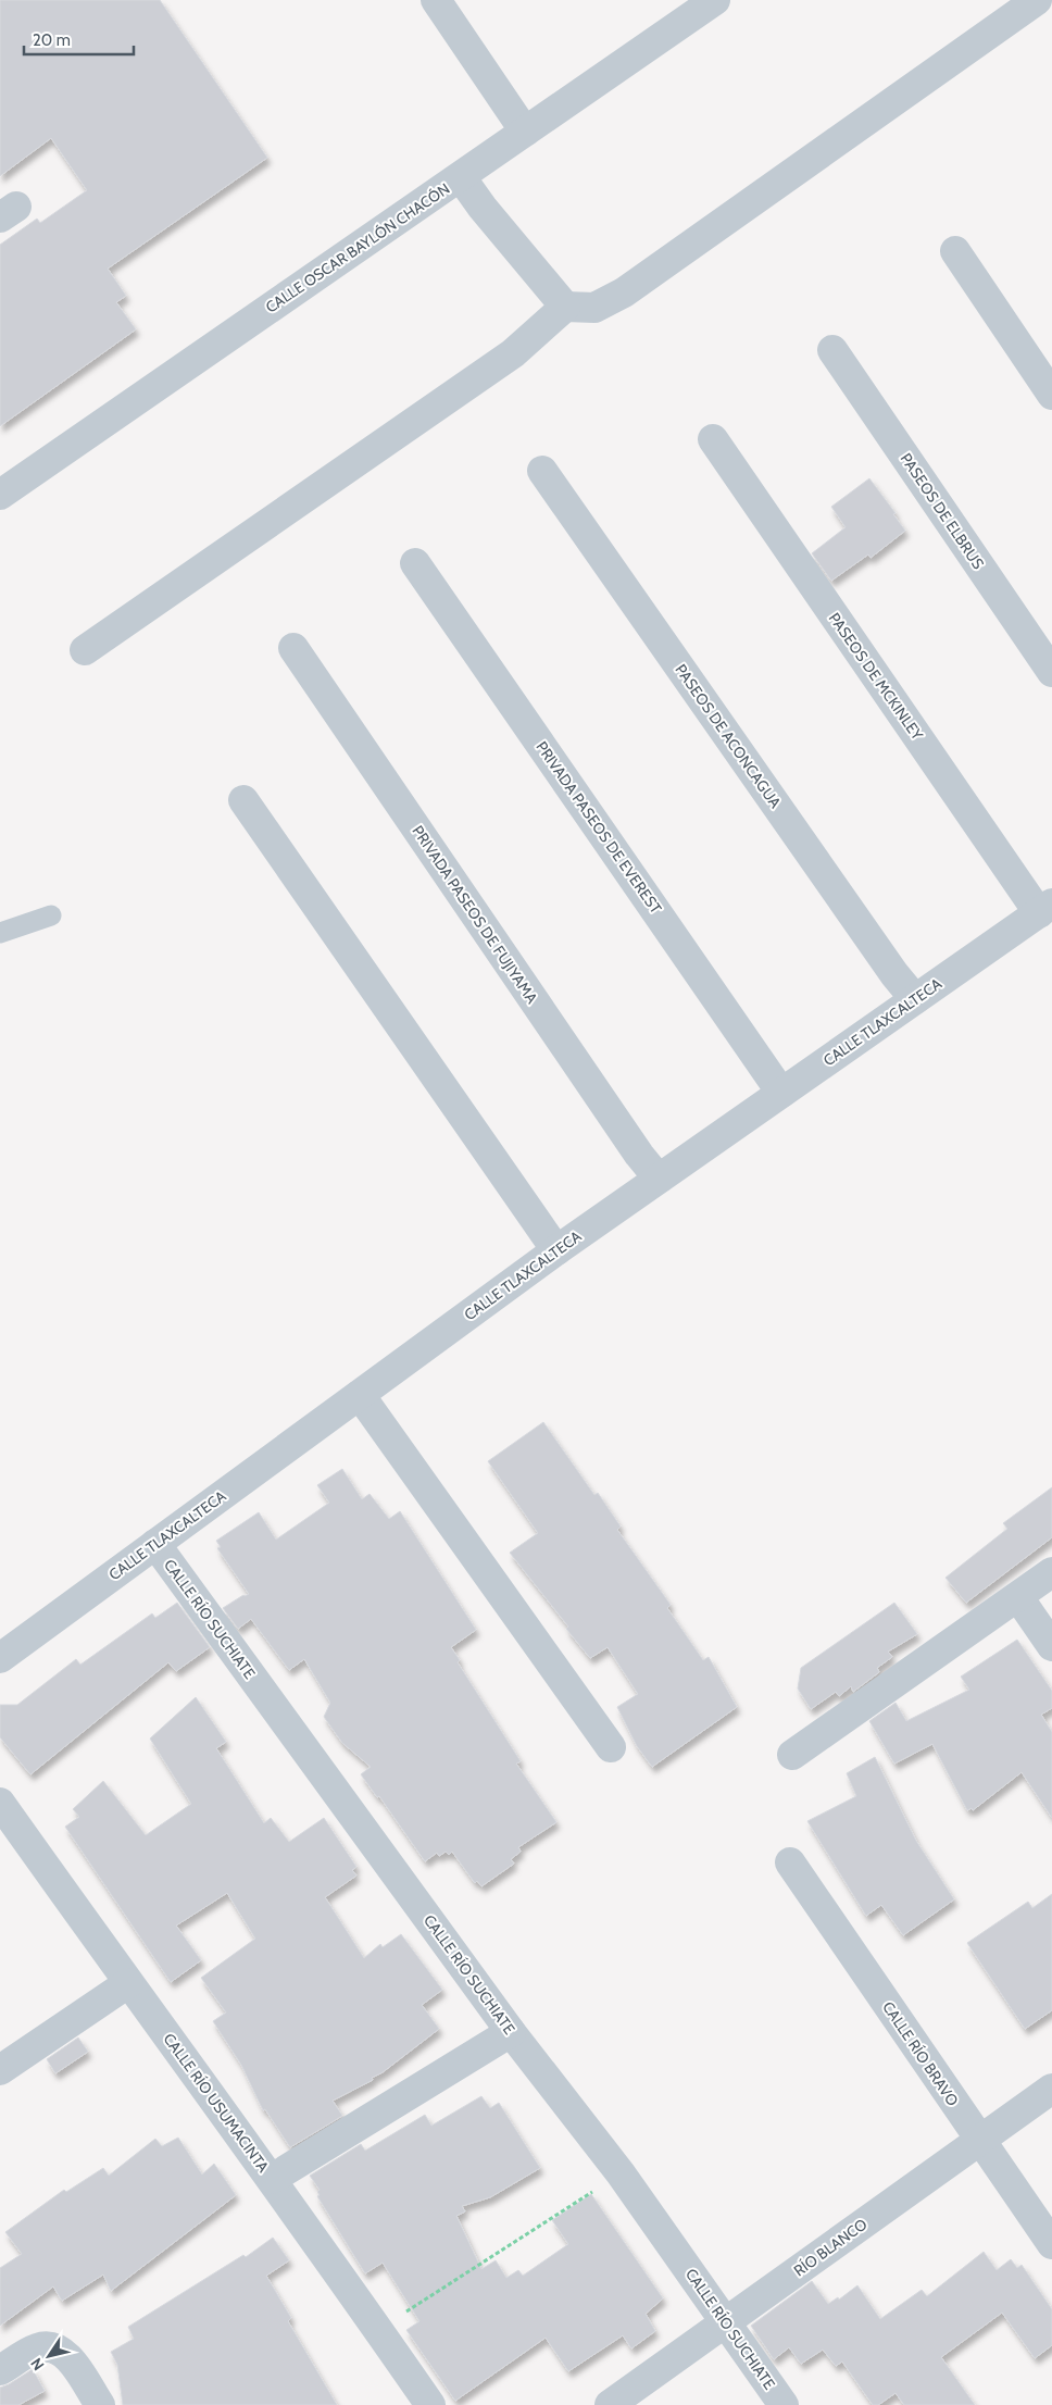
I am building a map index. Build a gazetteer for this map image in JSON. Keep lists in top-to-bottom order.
{
  "streets": {
    "street": [
      "CALLE OSCAR BAYLÓN CHACÓN",
      "PASEOS DE ELBRUS",
      "PASEOS DE MCKINLEY",
      "PASEOS DE ACONCAGUA",
      "PRIVADA PASEOS DE EVEREST",
      "PRIVADA PASEOS DE FUJIYAMA",
      "CALLE TLAXCALTECA",
      "CALLE RÍO SUCHIATE",
      "CALLE RÍO BRAVO",
      "CALLE RÍO USUMACINTA",
      "RÍO BLANCO"
    ]
  },
  "crossings": [
    ["PASEOS DE MCKINLEY", "CALLE TLAXCALTECA"],
    ["PASEOS DE ACONCAGUA", "CALLE TLAXCALTECA"],
    ["PRIVADA PASEOS DE EVEREST", "CALLE TLAXCALTECA"],
    ["PRIVADA PASEOS DE FUJIYAMA", "CALLE TLAXCALTECA"],
    ["CALLE TLAXCALTECA", "CALLE RÍO SUCHIATE"],
    ["CALLE RÍO SUCHIATE", "RÍO BLANCO"],
    ["CALLE RÍO BRAVO", "RÍO BLANCO"]
  ],
  "scale_bar": "20 m",
  "north": "bottom left"
}
